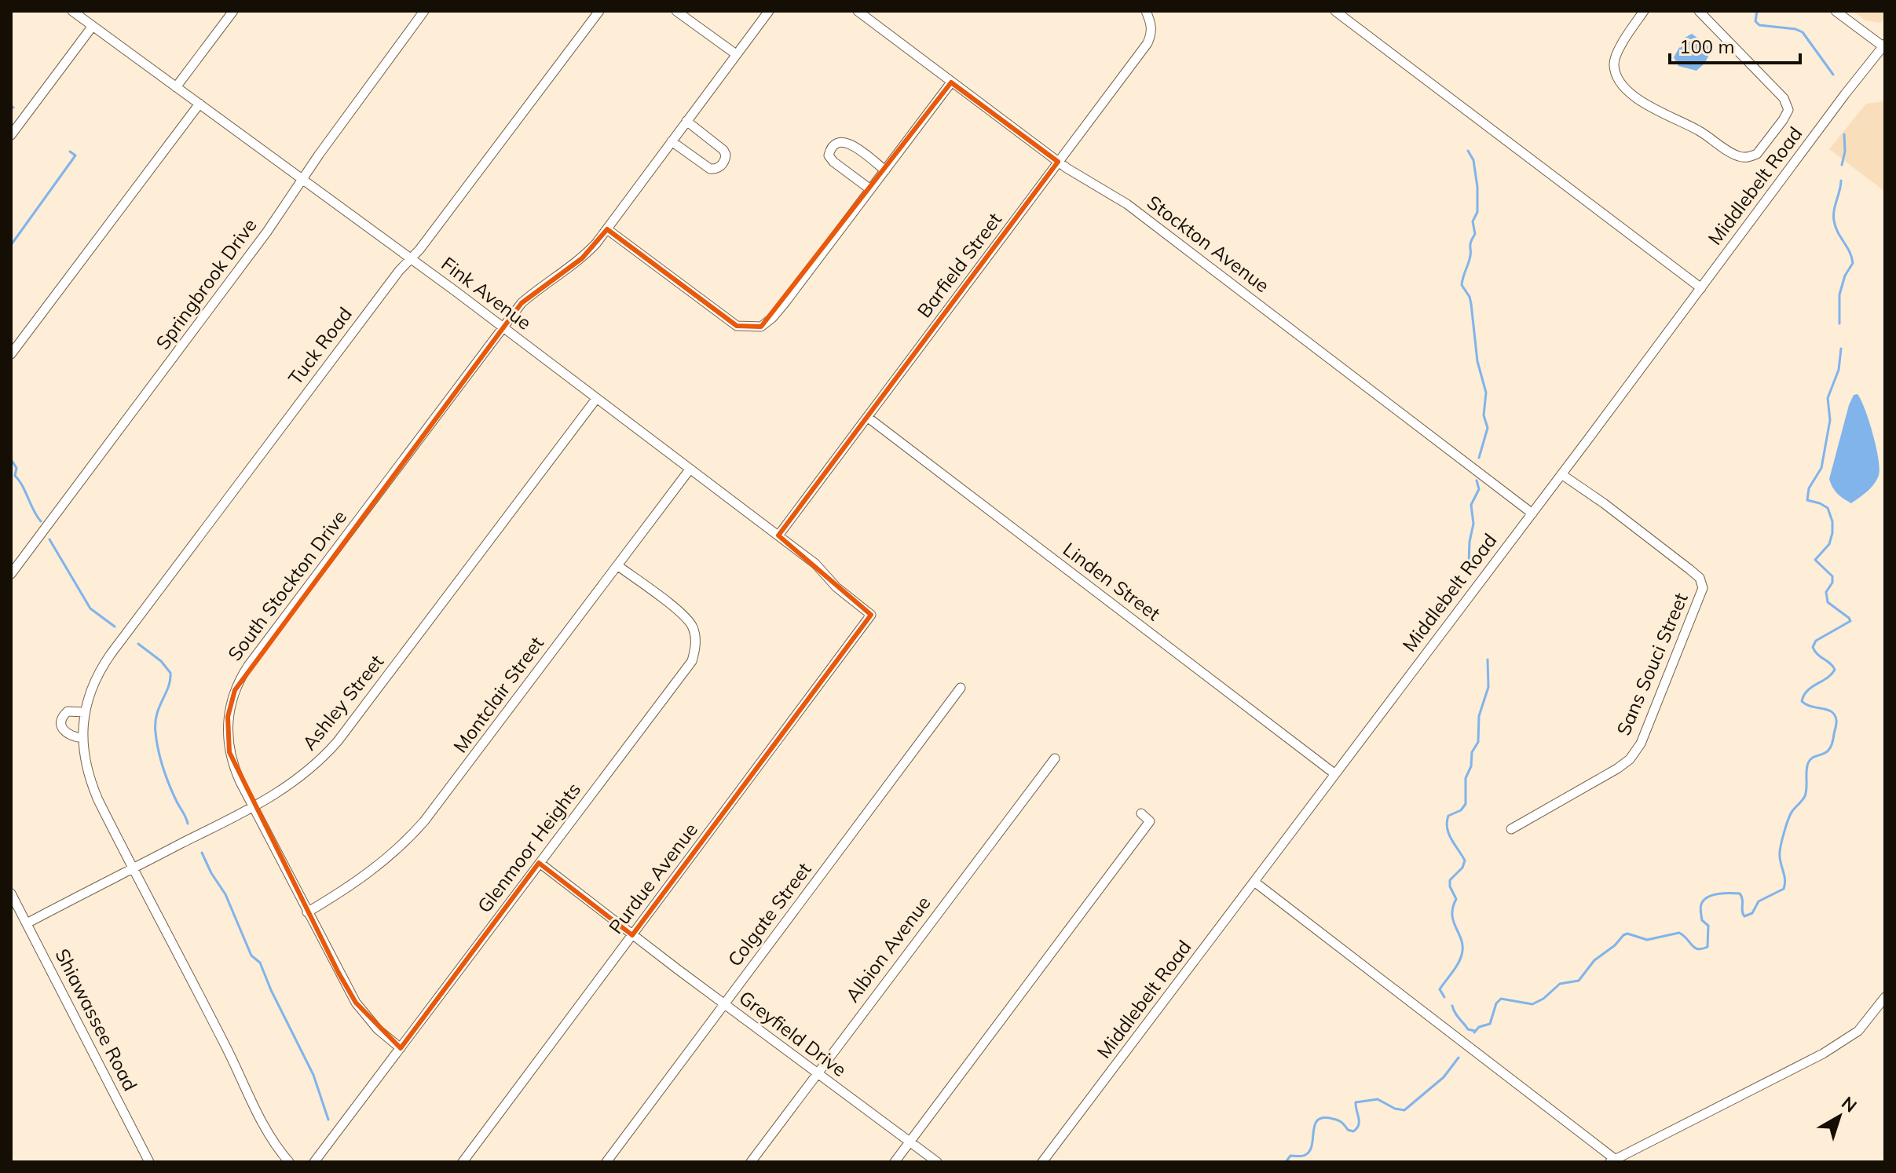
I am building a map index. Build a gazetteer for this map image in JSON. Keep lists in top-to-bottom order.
{
  "streets": {
    "street": [
      "Middlebelt Road",
      "Stockton Avenue",
      "Barfield Street",
      "Springbrook Drive",
      "Fink Avenue",
      "Tuck Road",
      "Linden Street",
      "South Stockton Drive",
      "Sans Souci Street",
      "Montclair Street",
      "Ashley Street",
      "Glenmoor Heights",
      "Purdue Avenue",
      "Colgate Street",
      "Albion Avenue",
      "Shiawassee Road",
      "Greyfield Drive"
    ]
  },
  "crossings": [
    ["Middlebelt Road", "Stockton Avenue"],
    ["Middlebelt Road", "Linden Street"],
    ["Middlebelt Road", "Sans Souci Street"],
    ["Stockton Avenue", "Barfield Street"],
    ["Barfield Street", "Fink Avenue"],
    ["Barfield Street", "Linden Street"],
    ["Springbrook Drive", "Fink Avenue"],
    ["Fink Avenue", "Tuck Road"],
    ["Fink Avenue", "South Stockton Drive"],
    ["Fink Avenue", "Montclair Street"],
    ["Fink Avenue", "Ashley Street"],
    ["Fink Avenue", "Purdue Avenue"],
    ["Tuck Road", "Ashley Street"],
    ["South Stockton Drive", "Montclair Street"],
    ["South Stockton Drive", "Ashley Street"],
    ["South Stockton Drive", "Glenmoor Heights"],
    ["Montclair Street", "Glenmoor Heights"],
    ["Ashley Street", "Shiawassee Road"],
    ["Glenmoor Heights", "Greyfield Drive"],
    ["Purdue Avenue", "Greyfield Drive"],
    ["Colgate Street", "Greyfield Drive"],
    ["Albion Avenue", "Greyfield Drive"]
  ],
  "scale_bar": "100 m",
  "north": "top right"
}
